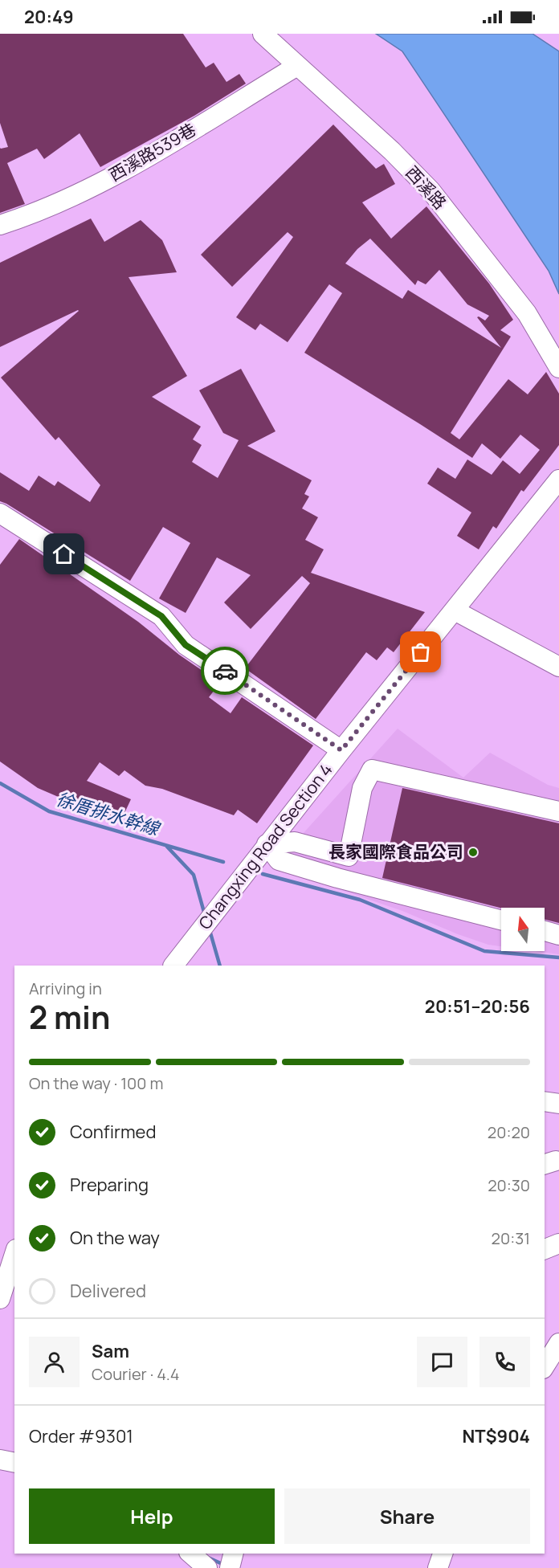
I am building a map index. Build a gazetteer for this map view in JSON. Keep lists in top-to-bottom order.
{
  "streets": {
    "street": ["西溪路539巷", "西溪路", "Changxing Road Section 4"]
  },
  "crossings": [
    ["西溪路539巷", "西溪路"]
  ],
  "water": ["徐厝排水幹線"],
  "places": ["長家國際食品公司"],
  "north": "top",
  "page": {
    "status": "20:49",
    "heading": ["2 min", "Arriving in", "20:51–20:56"],
    "panel": [
      "Sam",
      "Courier · 4.4",
      "Order #9301",
      "NT$904"
    ],
    "bar": "On the way · 100 m",
    "list": [
      ["Confirmed", "20:20"],
      ["Preparing", "20:30"],
      ["On the way", "20:31"],
      "Delivered"
    ],
    "buttons": ["Help", "Share"]
  }
}
